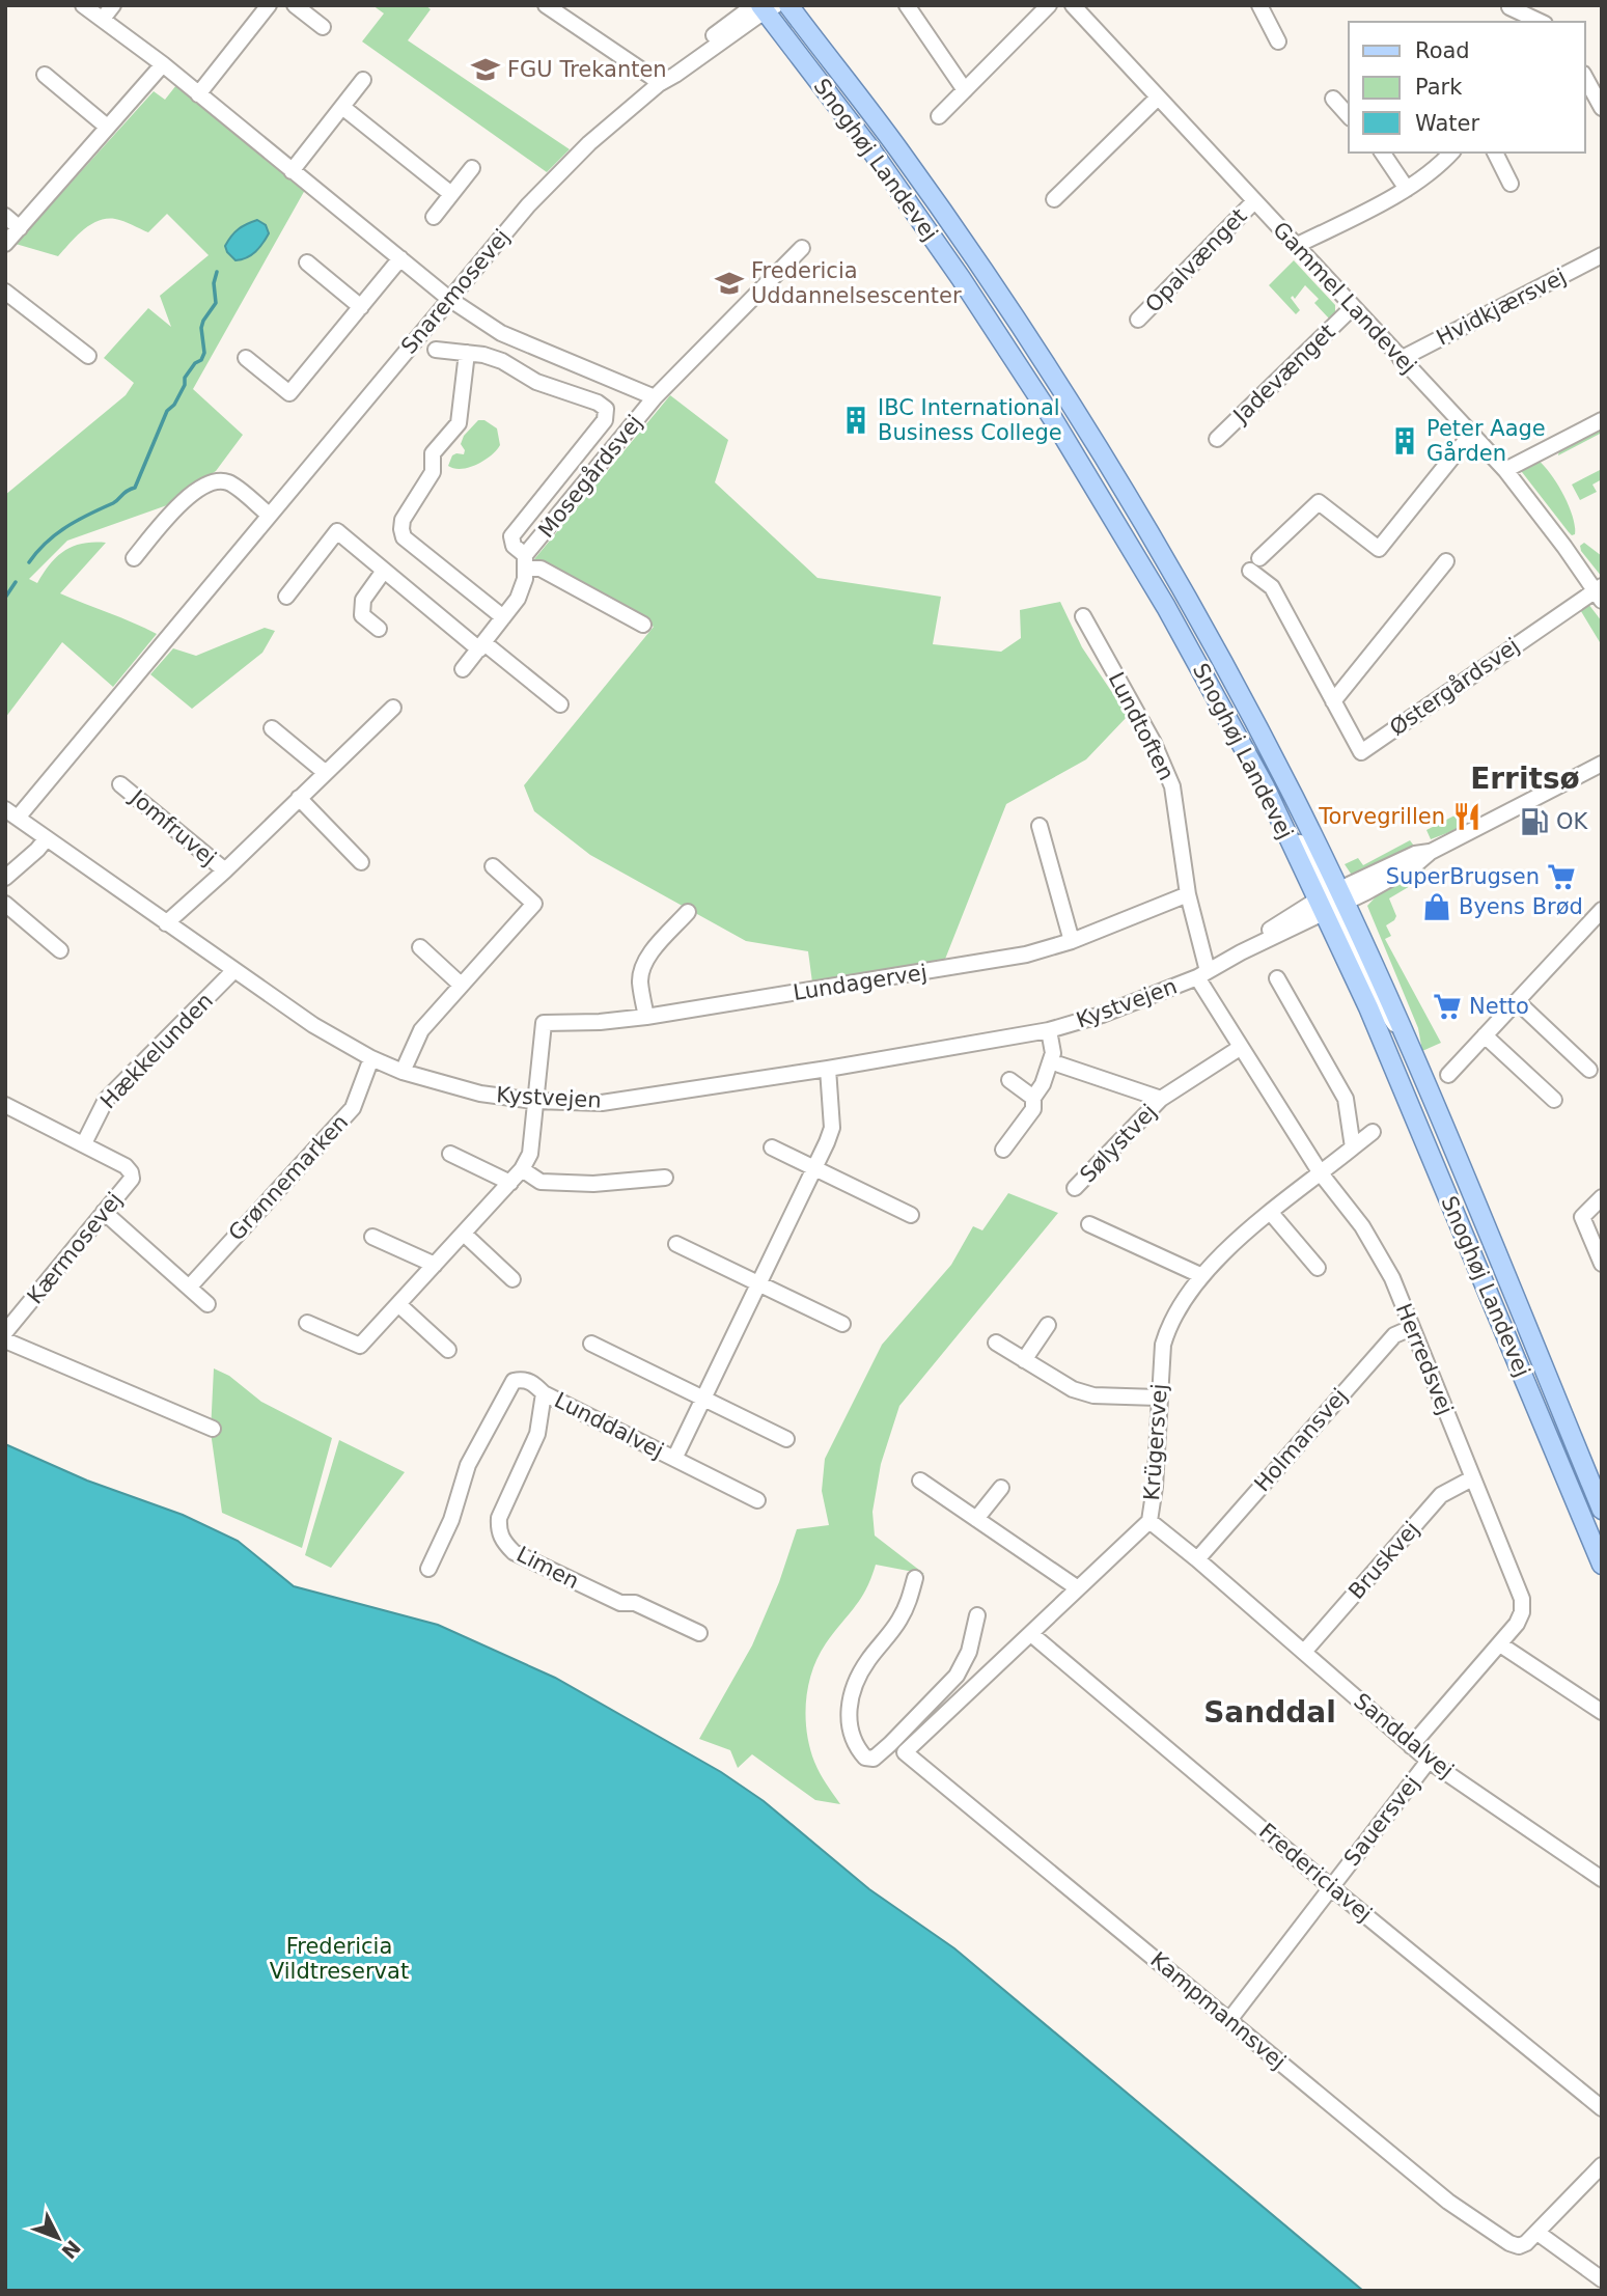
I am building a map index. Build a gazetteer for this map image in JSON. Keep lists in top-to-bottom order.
{
  "streets": {
    "main road": ["Snoghøj Landevej"],
    "street": [
      "Opalvænget",
      "Snaremosevej",
      "Gammel Landevej",
      "Hvidkjærsvej",
      "Jadevænget",
      "Mosegårdsvej",
      "Østergårdsvej",
      "Lundtoften",
      "Jomfruvej",
      "Lundagervej",
      "Kystvejen",
      "Hækkelunden",
      "Sølystvej",
      "Grønnemarken",
      "Kærmosevej",
      "Herredsvej",
      "Lunddalvej",
      "Holmansvej",
      "Krügersvej",
      "Bruskvej",
      "Limen",
      "Sanddalvej",
      "Sauersvej",
      "Fredericiavej",
      "Kampmannsvej"
    ]
  },
  "crossings": [
    ["Snoghøj Landevej", "Snaremosevej"],
    ["Snoghøj Landevej", "Kystvejen"],
    ["Opalvænget", "Gammel Landevej"],
    ["Snaremosevej", "Mosegårdsvej"],
    ["Snaremosevej", "Kystvejen"],
    ["Gammel Landevej", "Hvidkjærsvej"],
    ["Gammel Landevej", "Jadevænget"],
    ["Gammel Landevej", "Østergårdsvej"],
    ["Lundtoften", "Lundagervej"],
    ["Lundtoften", "Kystvejen"],
    ["Lundtoften", "Herredsvej"],
    ["Jomfruvej", "Kystvejen"],
    ["Lundagervej", "Kystvejen"],
    ["Kystvejen", "Hækkelunden"],
    ["Kystvejen", "Grønnemarken"],
    ["Kystvejen", "Herredsvej"],
    ["Kystvejen", "Lunddalvej"],
    ["Hækkelunden", "Kærmosevej"],
    ["Sølystvej", "Herredsvej"],
    ["Herredsvej", "Holmansvej"],
    ["Herredsvej", "Krügersvej"],
    ["Herredsvej", "Bruskvej"],
    ["Herredsvej", "Sanddalvej"],
    ["Lunddalvej", "Limen"],
    ["Holmansvej", "Sanddalvej"],
    ["Krügersvej", "Sanddalvej"],
    ["Krügersvej", "Fredericiavej"],
    ["Krügersvej", "Kampmannsvej"],
    ["Bruskvej", "Sanddalvej"],
    ["Sanddalvej", "Sauersvej"],
    ["Sauersvej", "Fredericiavej"],
    ["Sauersvej", "Kampmannsvej"]
  ],
  "districts": ["Erritsø", "Sanddal"],
  "parks": ["Fredericia Vildtreservat"],
  "places": {
    "school or university": ["FGU Trekanten", "Fredericia Uddannelsescenter"],
    "building": ["IBC International Business College", "Peter Aage Gården"],
    "restaurant": ["Torvegrillen"],
    "fuel station": ["OK"],
    "supermarket": ["SuperBrugsen", "Netto"],
    "shop": ["Byens Brød"]
  },
  "legend": ["Road", "Park", "Water"],
  "north": "bottom right"
}
